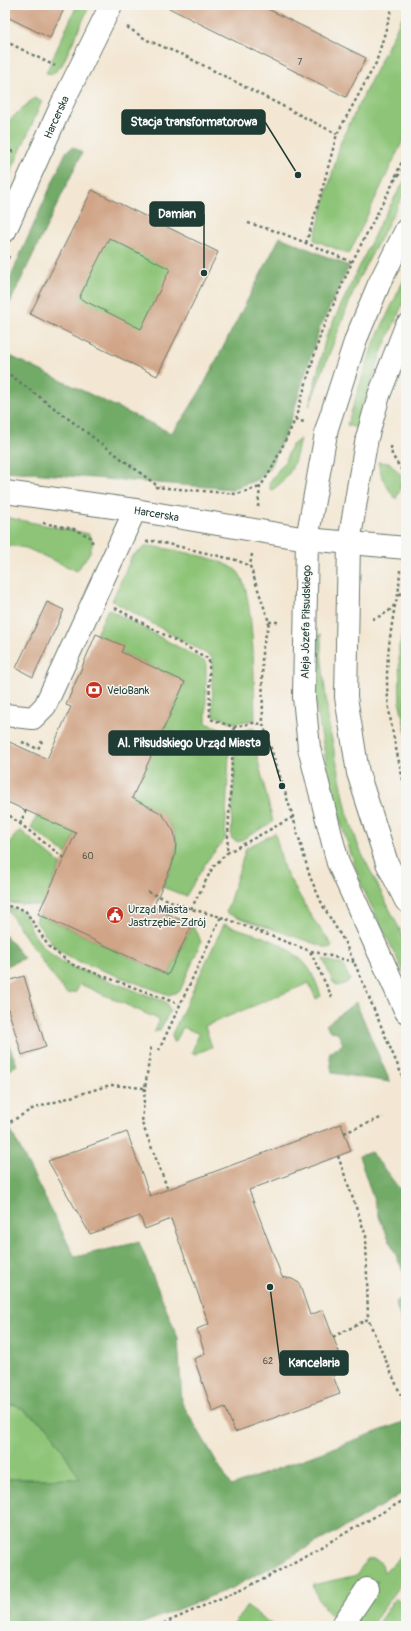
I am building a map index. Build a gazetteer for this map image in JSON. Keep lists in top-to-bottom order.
{
  "streets": {
    "main road": ["Harcerska", "Aleja Józefa Piłsudskiego"]
  },
  "crossings": [
    ["Harcerska", "Aleja Józefa Piłsudskiego"]
  ],
  "places": {
    "other": [
      "Stacja transformatorowa",
      "Damian",
      "Al. Piłsudskiego Urząd Miasta",
      "Kancelaria"
    ],
    "bank": ["VeloBank"],
    "public building": ["Urząd Miasta Jastrzębie-Zdrój"]
  },
  "house_numbers": ["7", "60", "62"]
}
